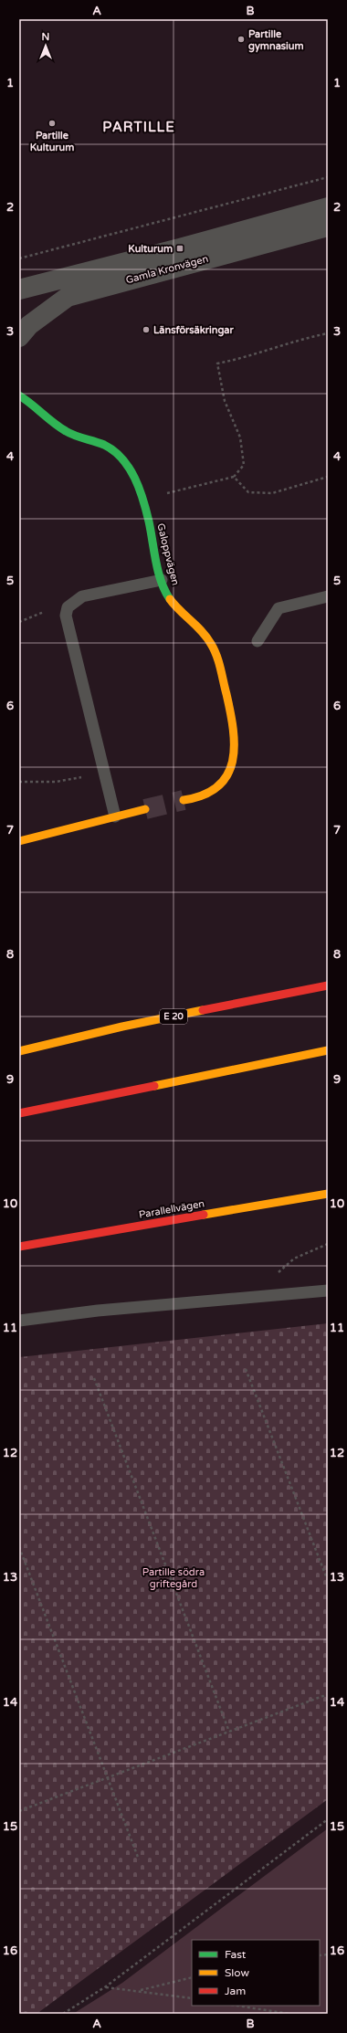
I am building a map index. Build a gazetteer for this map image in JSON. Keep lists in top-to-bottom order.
{
  "streets": {
    "main road": ["Galoppvägen", "E 20", "Parallellvägen"],
    "street": ["Gamla Kronvägen"]
  },
  "districts": ["PARTILLE"],
  "parks": ["Partille södra griftegård"],
  "places": {
    "other": ["Partille gymnasium", "Partille Kulturum", "Länsförsäkringar"],
    "transit": ["Kulturum"]
  },
  "legend": ["Fast", "Slow", "Jam"],
  "north": "top",
  "grid": {
    "columns": ["A", "B"],
    "rows": [
      "1",
      "2",
      "3",
      "4",
      "5",
      "6",
      "7",
      "8",
      "9",
      "10",
      "11",
      "12",
      "13",
      "14",
      "15",
      "16"
    ]
  }
}
